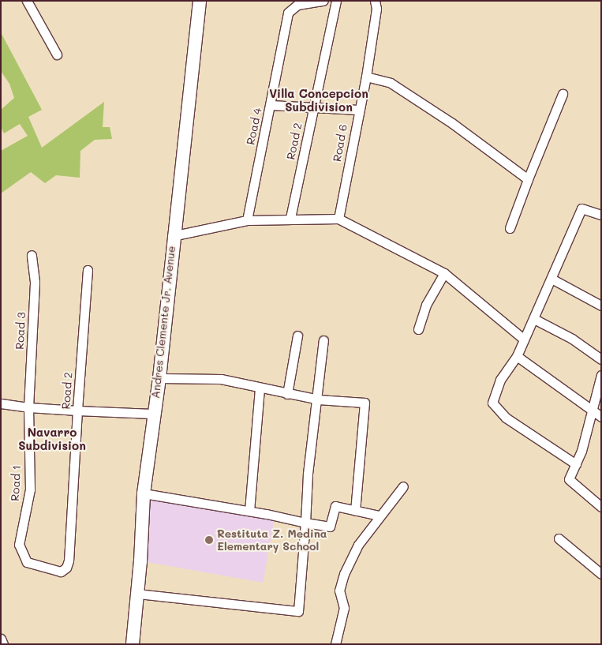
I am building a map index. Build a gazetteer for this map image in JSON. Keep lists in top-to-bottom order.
{
  "streets": {
    "main road": ["Andres Clemente Jr. Avenue"],
    "street": [
      "Road 4",
      "Road 2",
      "Road 6",
      "Road 3",
      "Road 1"
    ]
  },
  "crossings": [
    ["Road 2", "Road 1"],
    ["Road 3", "Road 1"]
  ],
  "districts": ["Villa Concepcion Subdivision", "Navarro Subdivision"],
  "places": ["Restituta Z. Medina Elementary School"]
}
